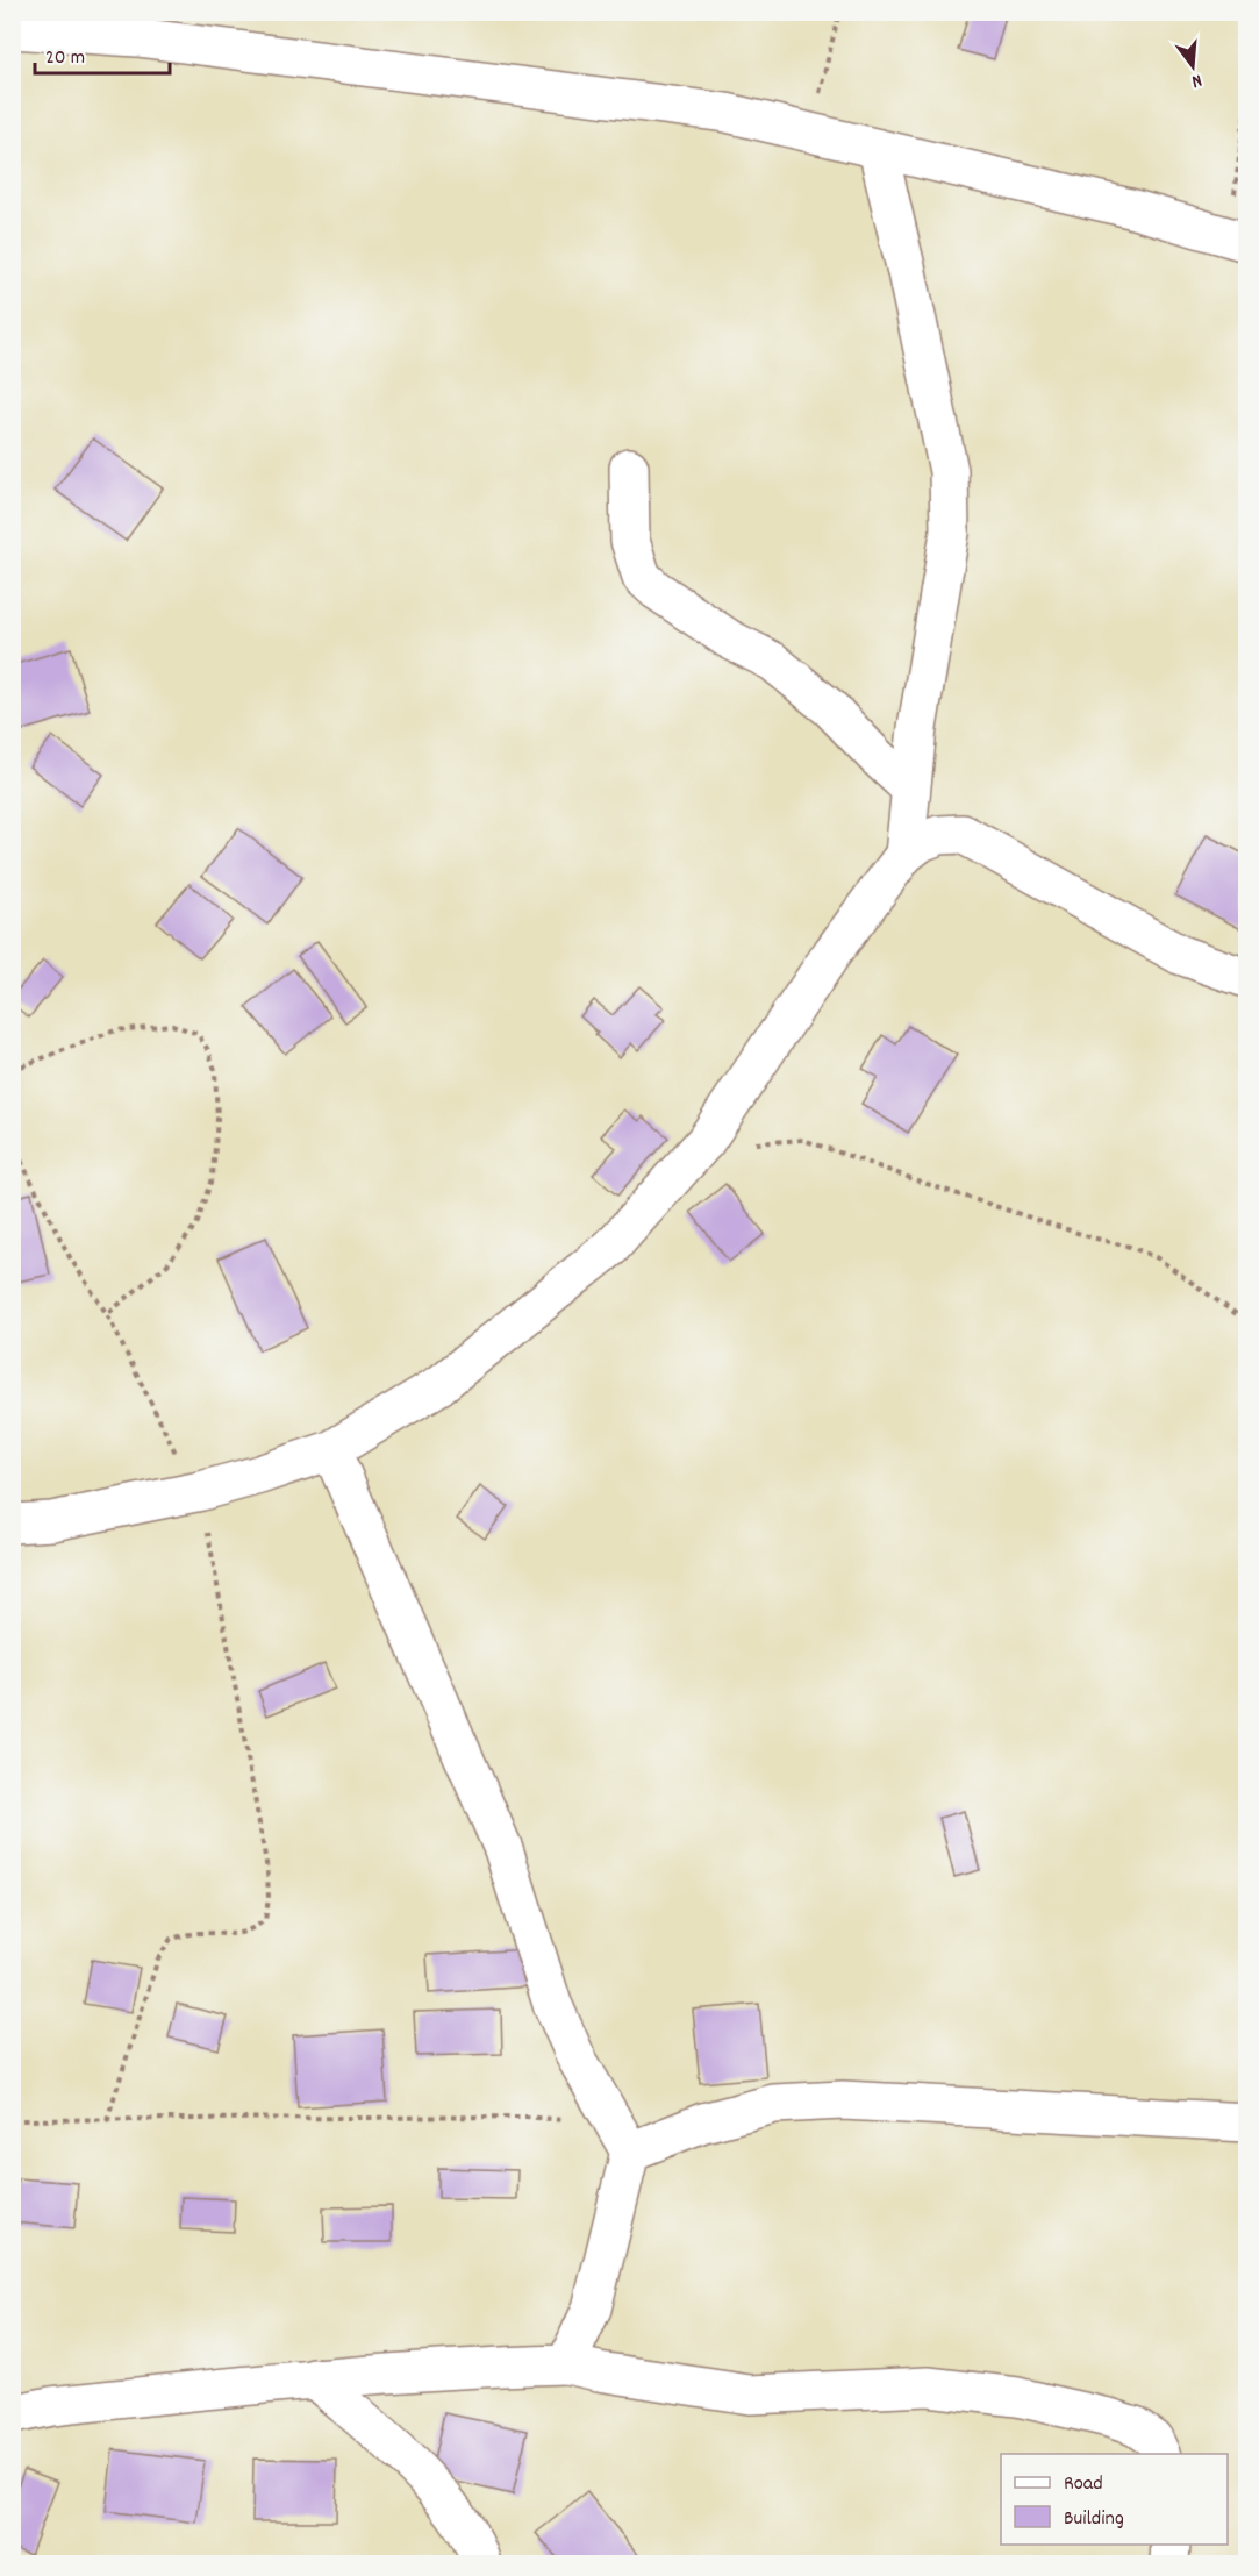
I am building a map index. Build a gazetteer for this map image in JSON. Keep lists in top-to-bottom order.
{
  "legend": ["Road", "Building"],
  "scale_bar": "20 m",
  "north": "bottom"
}
